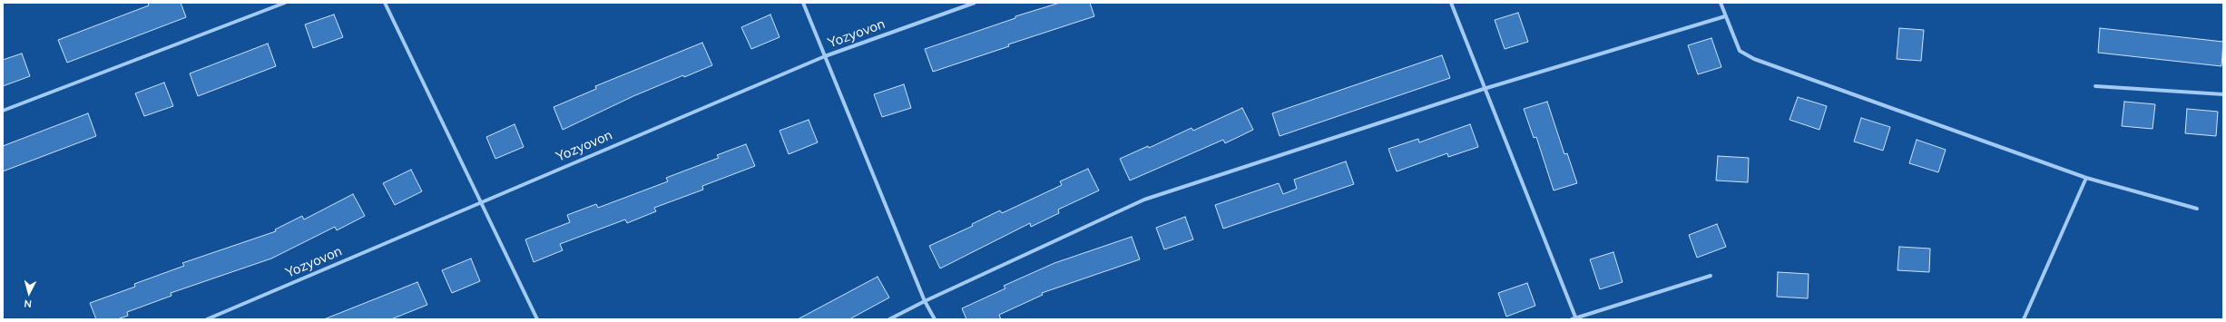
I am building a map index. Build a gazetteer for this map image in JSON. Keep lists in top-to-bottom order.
{
  "streets": {
    "street": ["Yozyovon"]
  },
  "north": "bottom"
}
